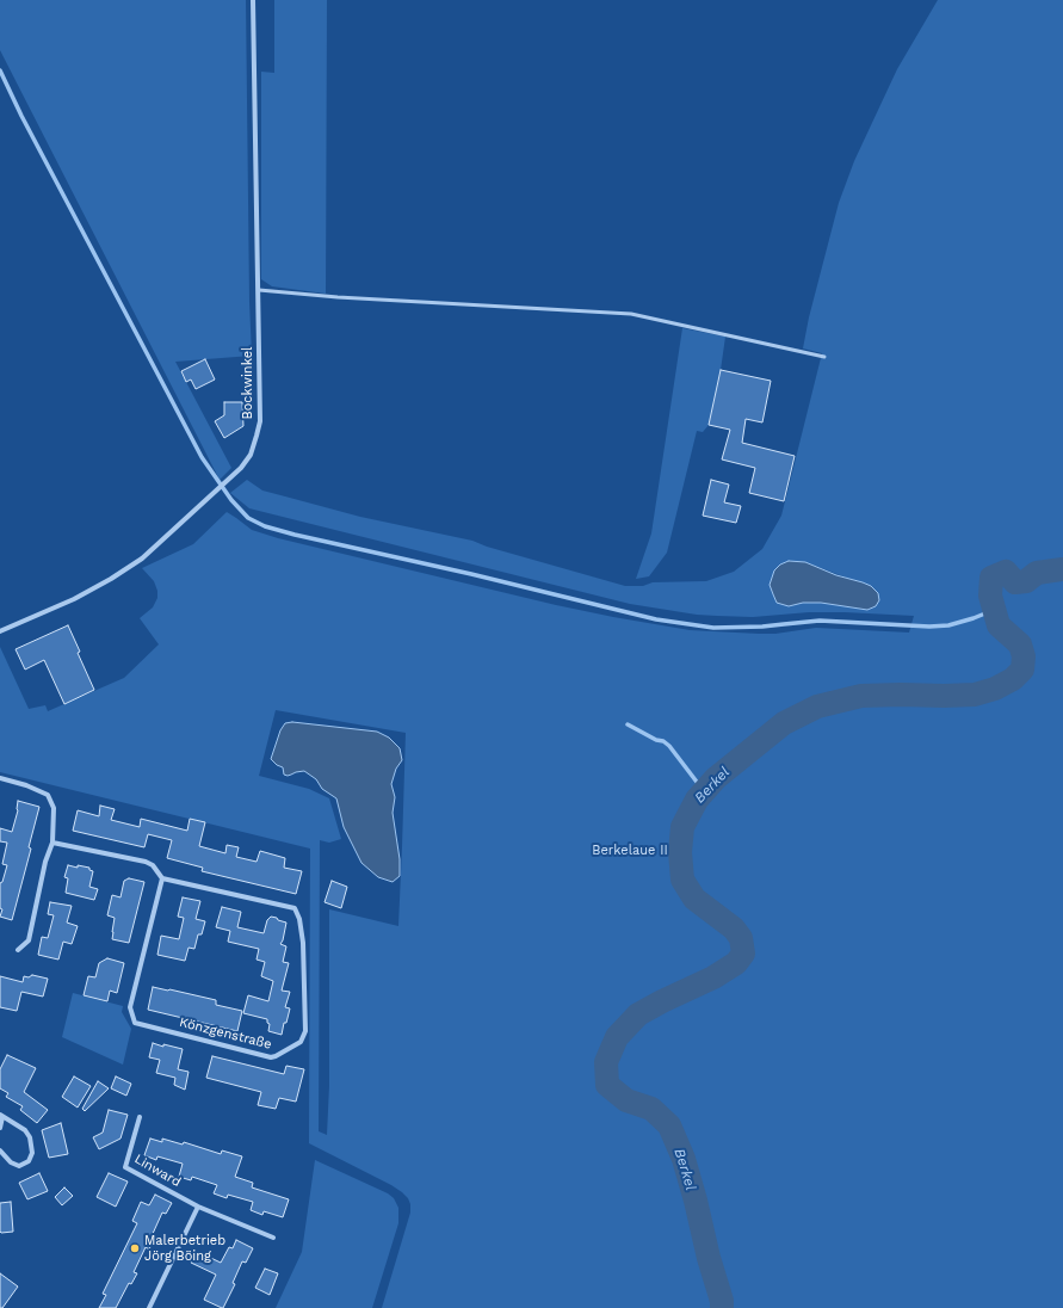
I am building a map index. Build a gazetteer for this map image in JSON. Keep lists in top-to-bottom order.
{
  "streets": {
    "street": ["Bockwinkel", "Könzgenstraße", "Linward"]
  },
  "water": ["Berkel"],
  "parks": ["Berkelaue II"],
  "places": ["Malerbetrieb Jörg Böing"]
}
